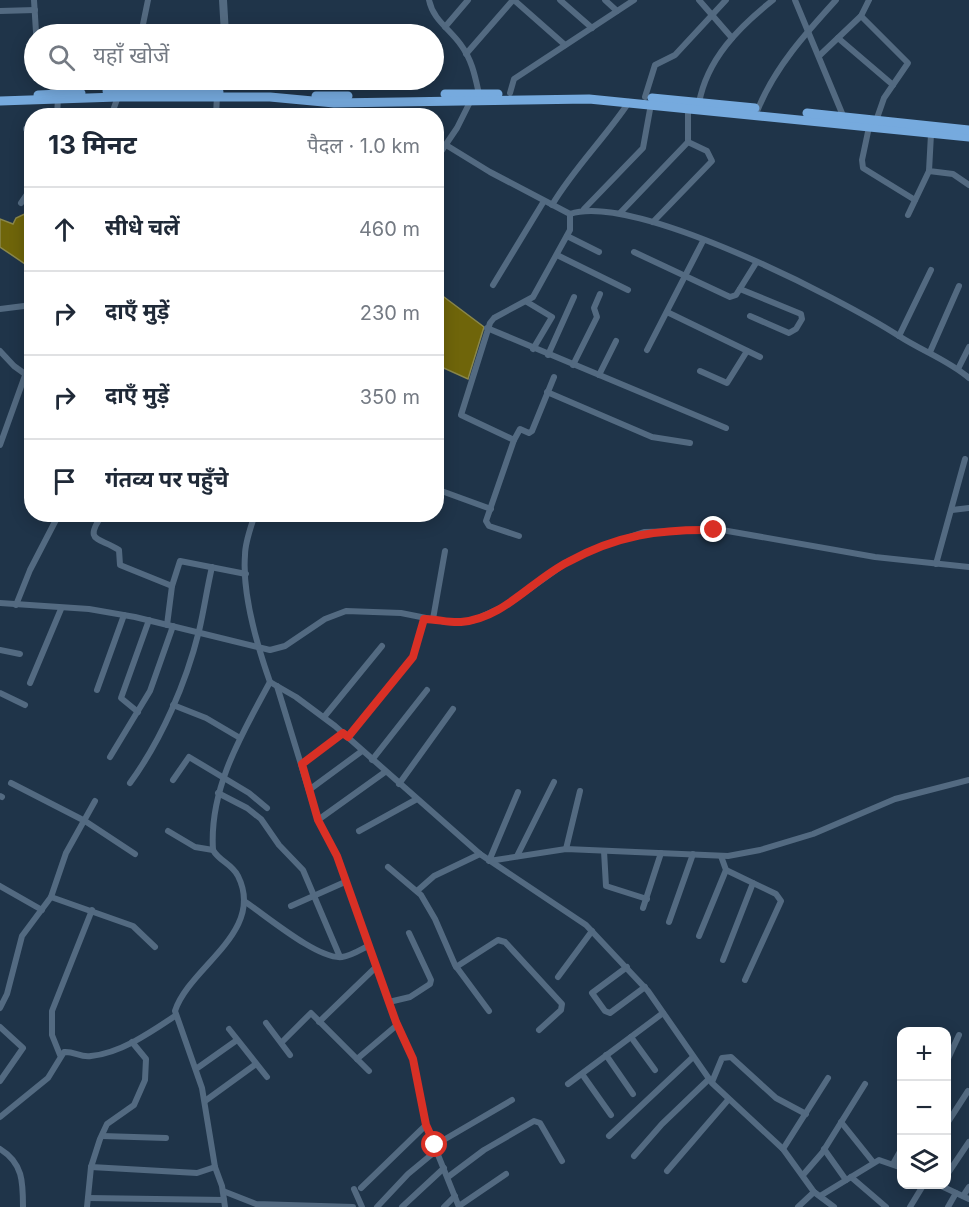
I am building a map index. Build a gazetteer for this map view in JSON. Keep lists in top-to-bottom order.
{
  "page": {
    "search": "यहाँ खोजें",
    "heading": ["13 मिनट", "पैदल · 1.0 km"],
    "list": [
      ["सीधे चलें", "460 m"],
      ["दाएँ मुड़ें", "230 m"],
      ["दाएँ मुड़ें", "350 m"],
      "गंतव्य पर पहुँचे"
    ],
    "map_buttons": ["+", "−"]
  }
}
